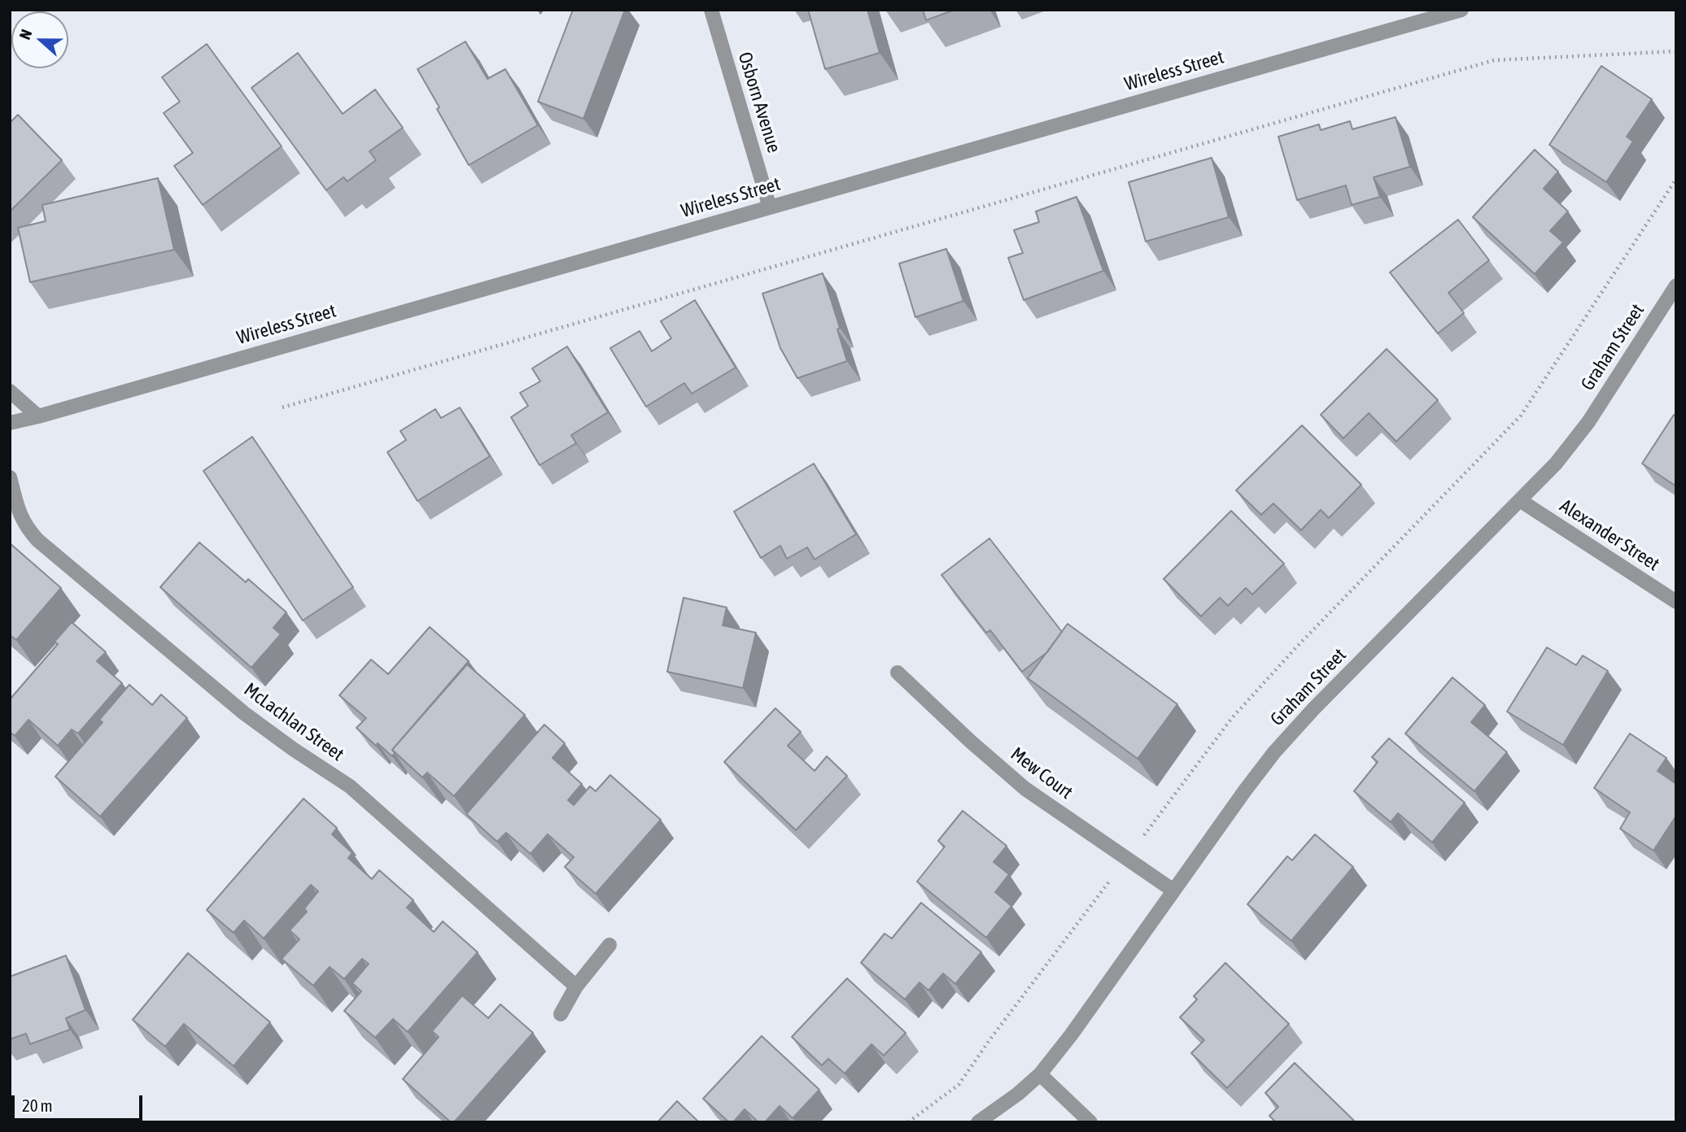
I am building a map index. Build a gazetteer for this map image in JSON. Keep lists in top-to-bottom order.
{
  "streets": {
    "street": [
      "Wireless Street",
      "Osborn Avenue",
      "Graham Street",
      "Alexander Street",
      "McLachlan Street",
      "Mew Court"
    ]
  },
  "crossings": [
    ["Wireless Street", "Osborn Avenue"],
    ["Graham Street", "Alexander Street"],
    ["Graham Street", "Mew Court"]
  ],
  "scale_bar": "20 m",
  "north": "left"
}
